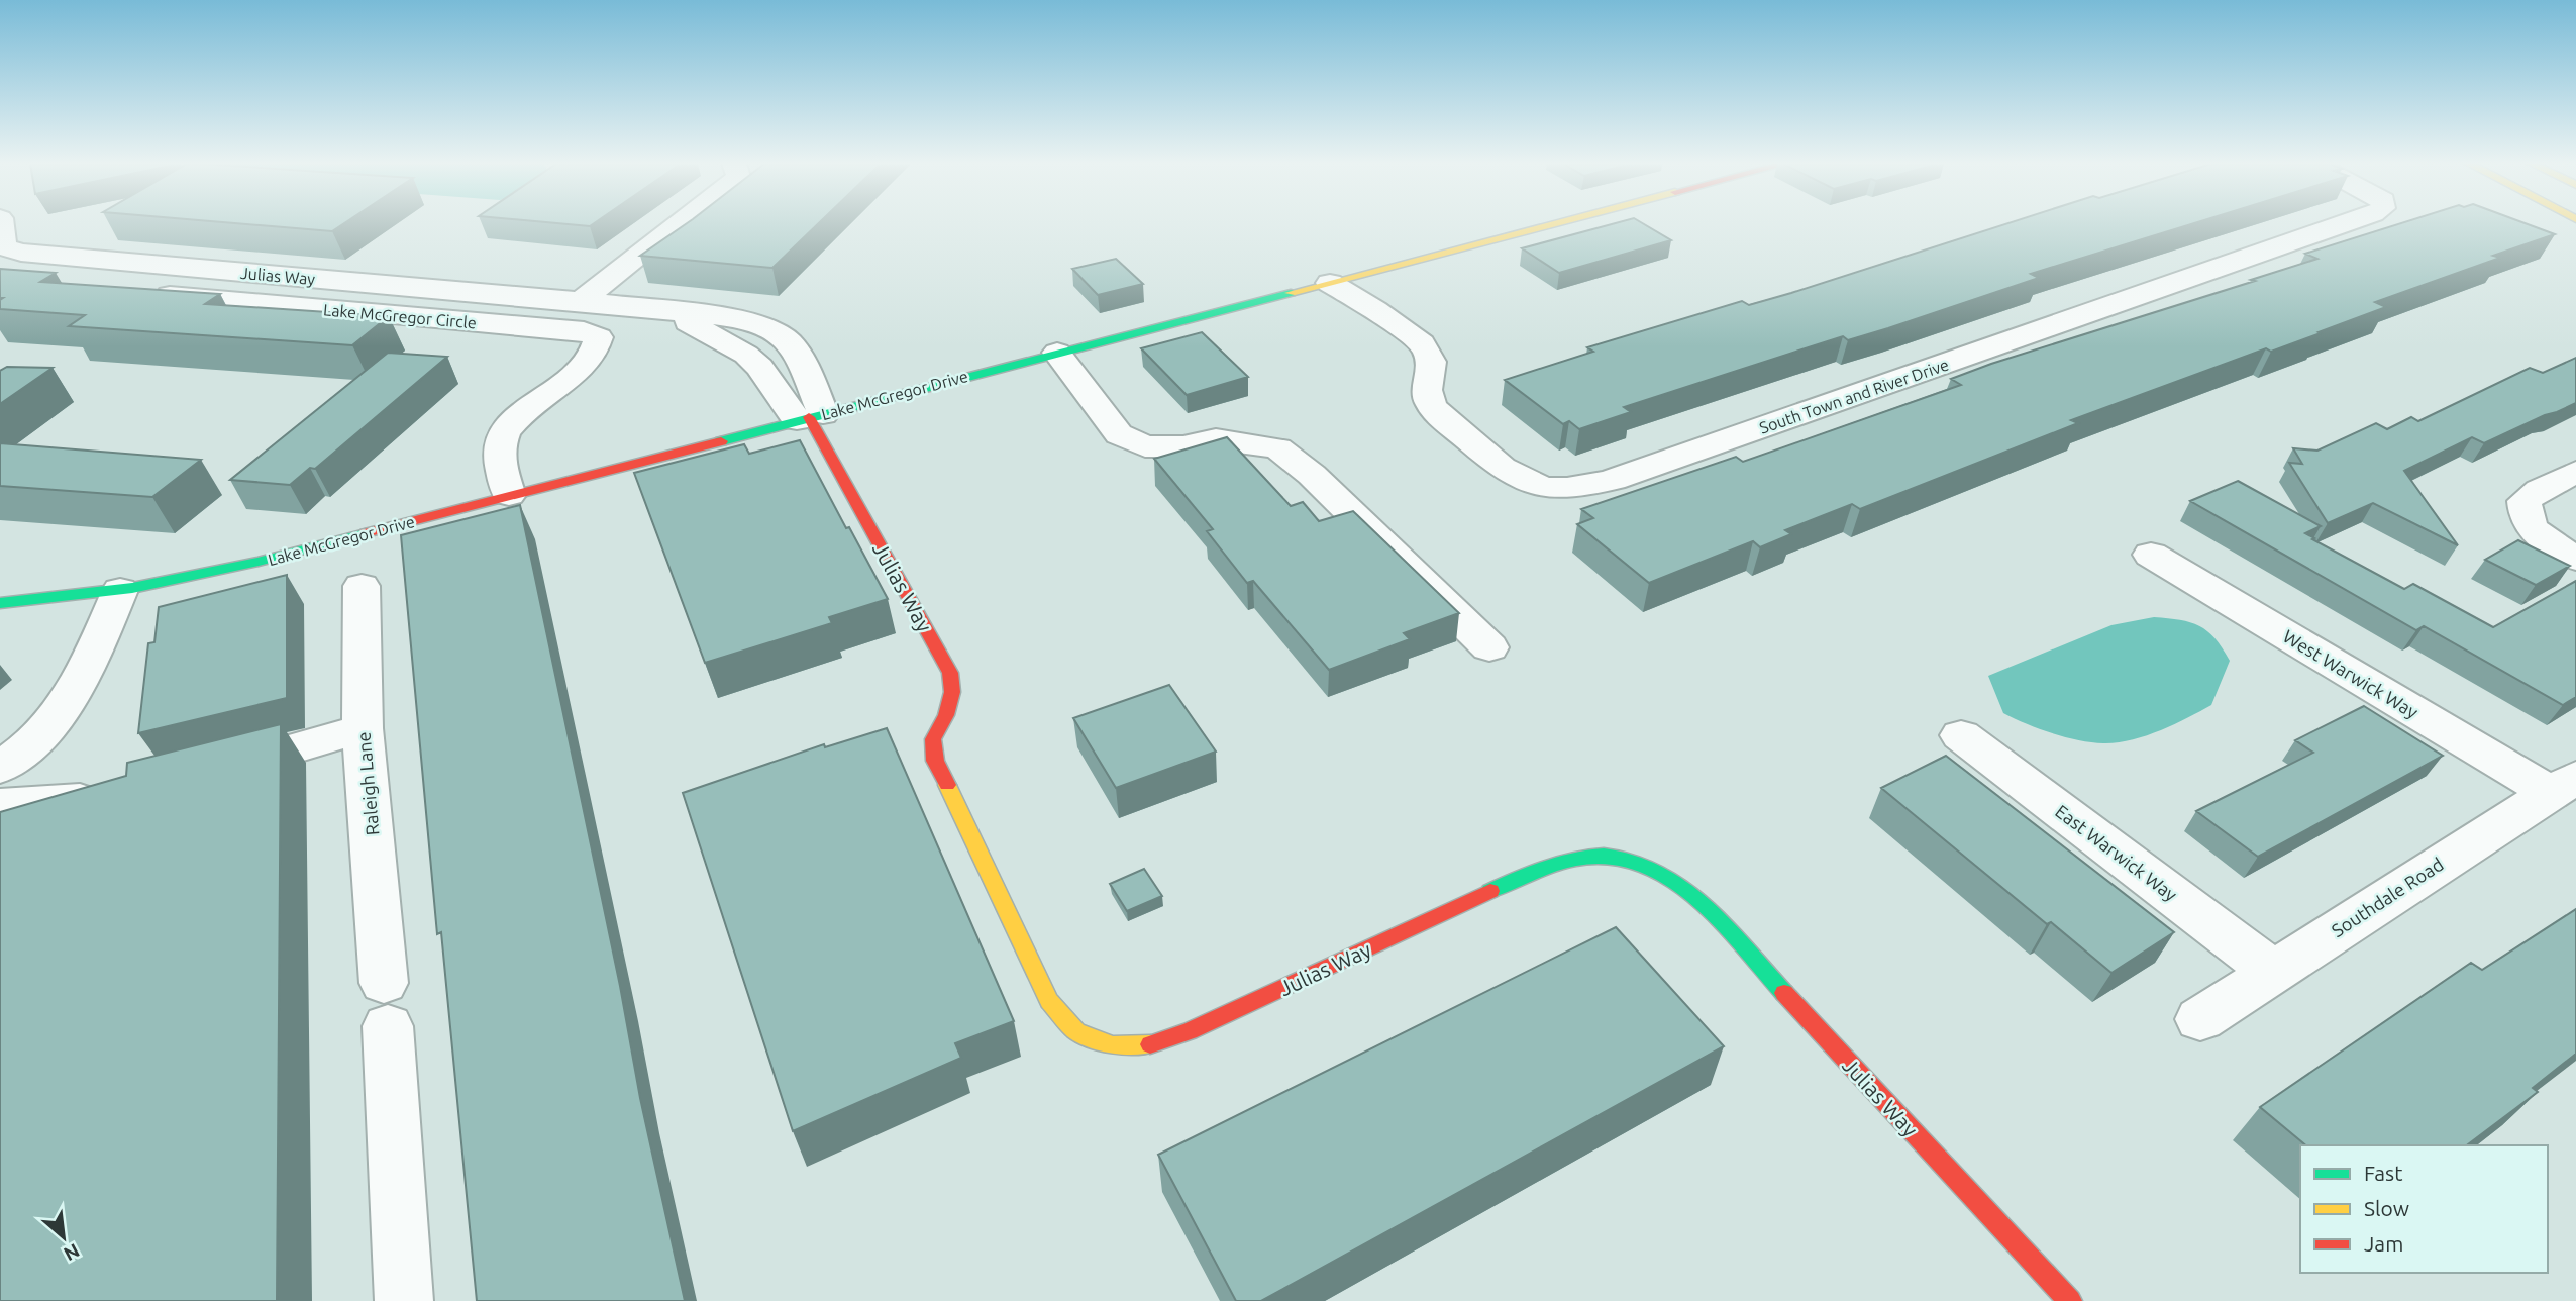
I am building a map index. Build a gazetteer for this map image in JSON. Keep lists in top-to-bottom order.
{
  "streets": {
    "street": [
      "Julias Way",
      "Lake McGregor Circle",
      "Lake McGregor Drive",
      "South Town and River Drive",
      "West Warwick Way",
      "Raleigh Lane",
      "East Warwick Way",
      "Southdale Road"
    ]
  },
  "crossings": [
    ["Julias Way", "Lake McGregor Drive"],
    ["Lake McGregor Circle", "Lake McGregor Drive"],
    ["Lake McGregor Drive", "South Town and River Drive"],
    ["West Warwick Way", "Southdale Road"],
    ["East Warwick Way", "Southdale Road"]
  ],
  "legend": ["Fast", "Slow", "Jam"],
  "north": "bottom right"
}
